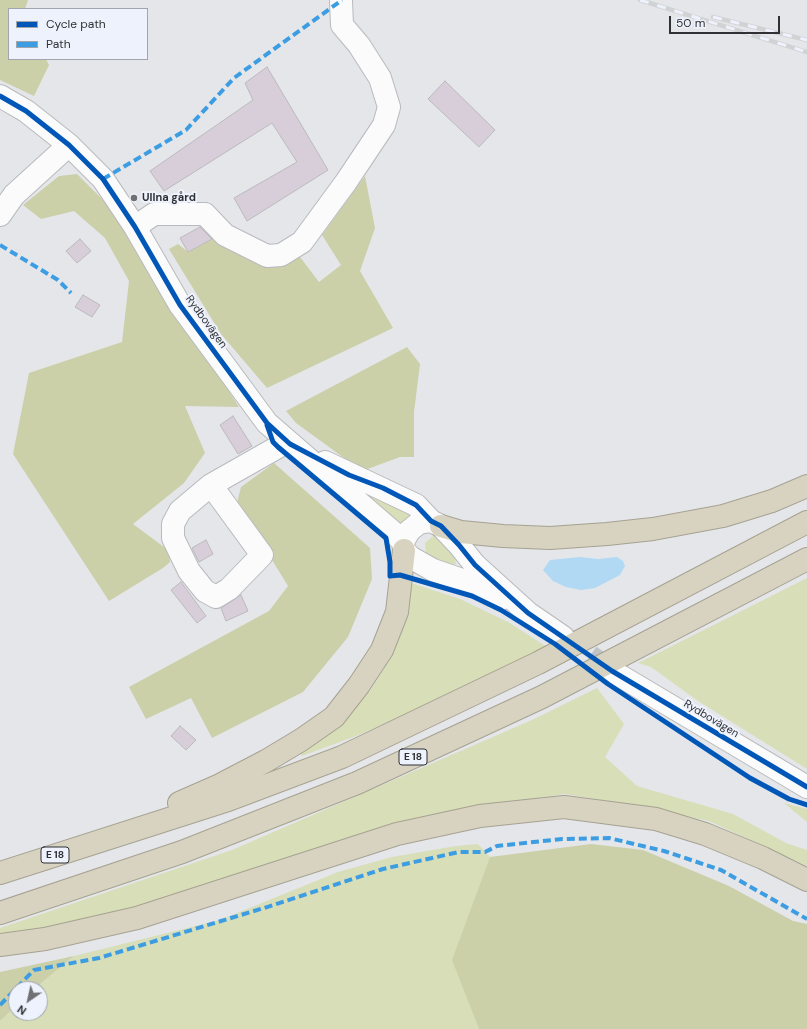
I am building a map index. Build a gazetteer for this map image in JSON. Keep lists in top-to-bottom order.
{
  "streets": {
    "highway": ["E 18"],
    "street": ["Rydbovägen"]
  },
  "places": ["Ullna gård"],
  "legend": ["Cycle path", "Path"],
  "scale_bar": "50 m",
  "north": "bottom left"
}
